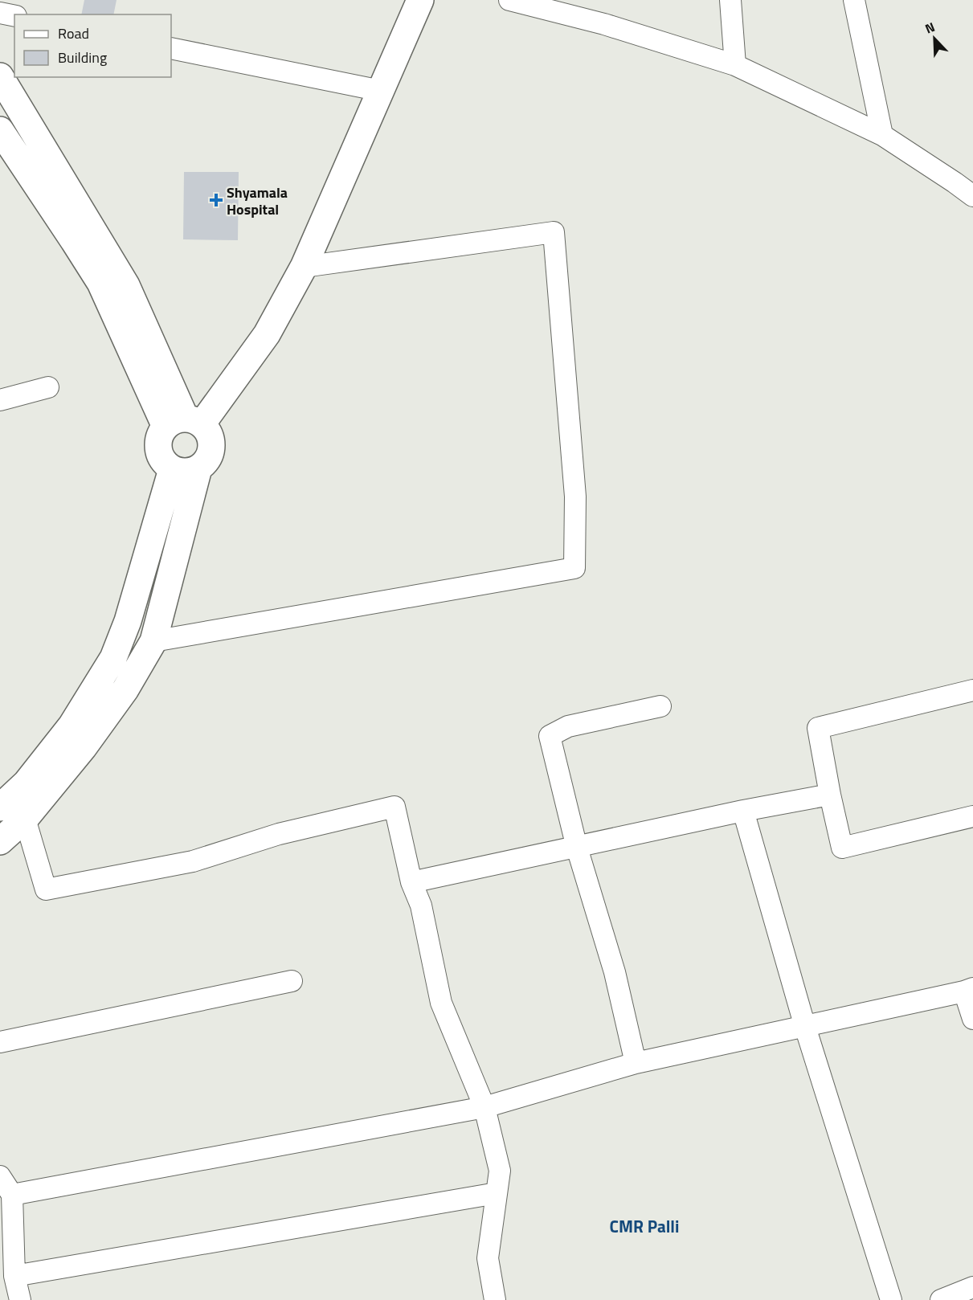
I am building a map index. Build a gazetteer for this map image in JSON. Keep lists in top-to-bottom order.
{
  "districts": ["CMR Palli"],
  "places": {
    "health": ["Shyamala Hospital"]
  },
  "legend": ["Road", "Building"],
  "north": "top left"
}
